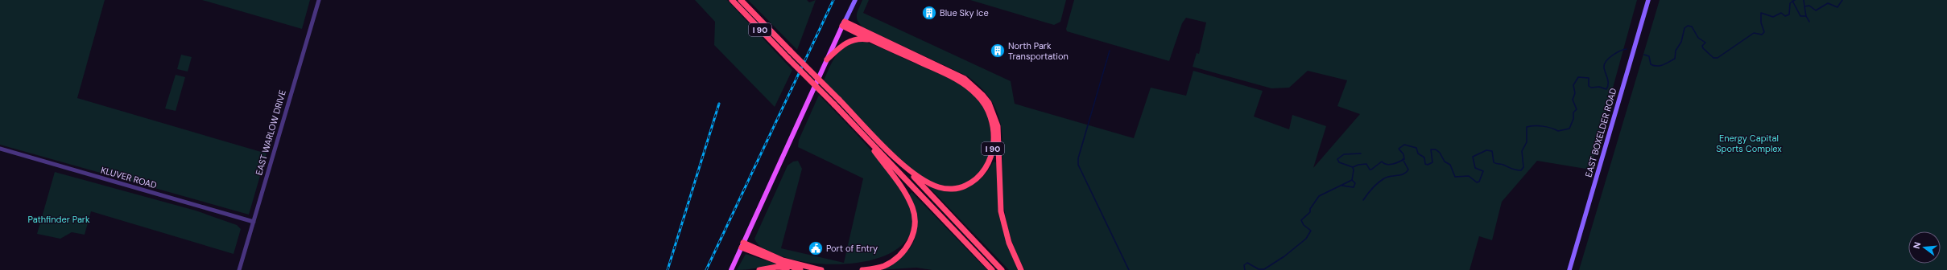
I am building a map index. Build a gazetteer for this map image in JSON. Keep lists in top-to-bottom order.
{
  "streets": {
    "highway": ["I 90"],
    "main road": ["EAST BOXELDER ROAD"],
    "street": ["EAST WARLOW DRIVE", "KLUVER ROAD"]
  },
  "crossings": [
    ["EAST WARLOW DRIVE", "KLUVER ROAD"]
  ],
  "parks": ["Energy Capital Sports Complex", "Pathfinder Park"],
  "places": {
    "building": ["Blue Sky Ice", "North Park Transportation"],
    "public building": ["Port of Entry"]
  },
  "north": "left"
}
